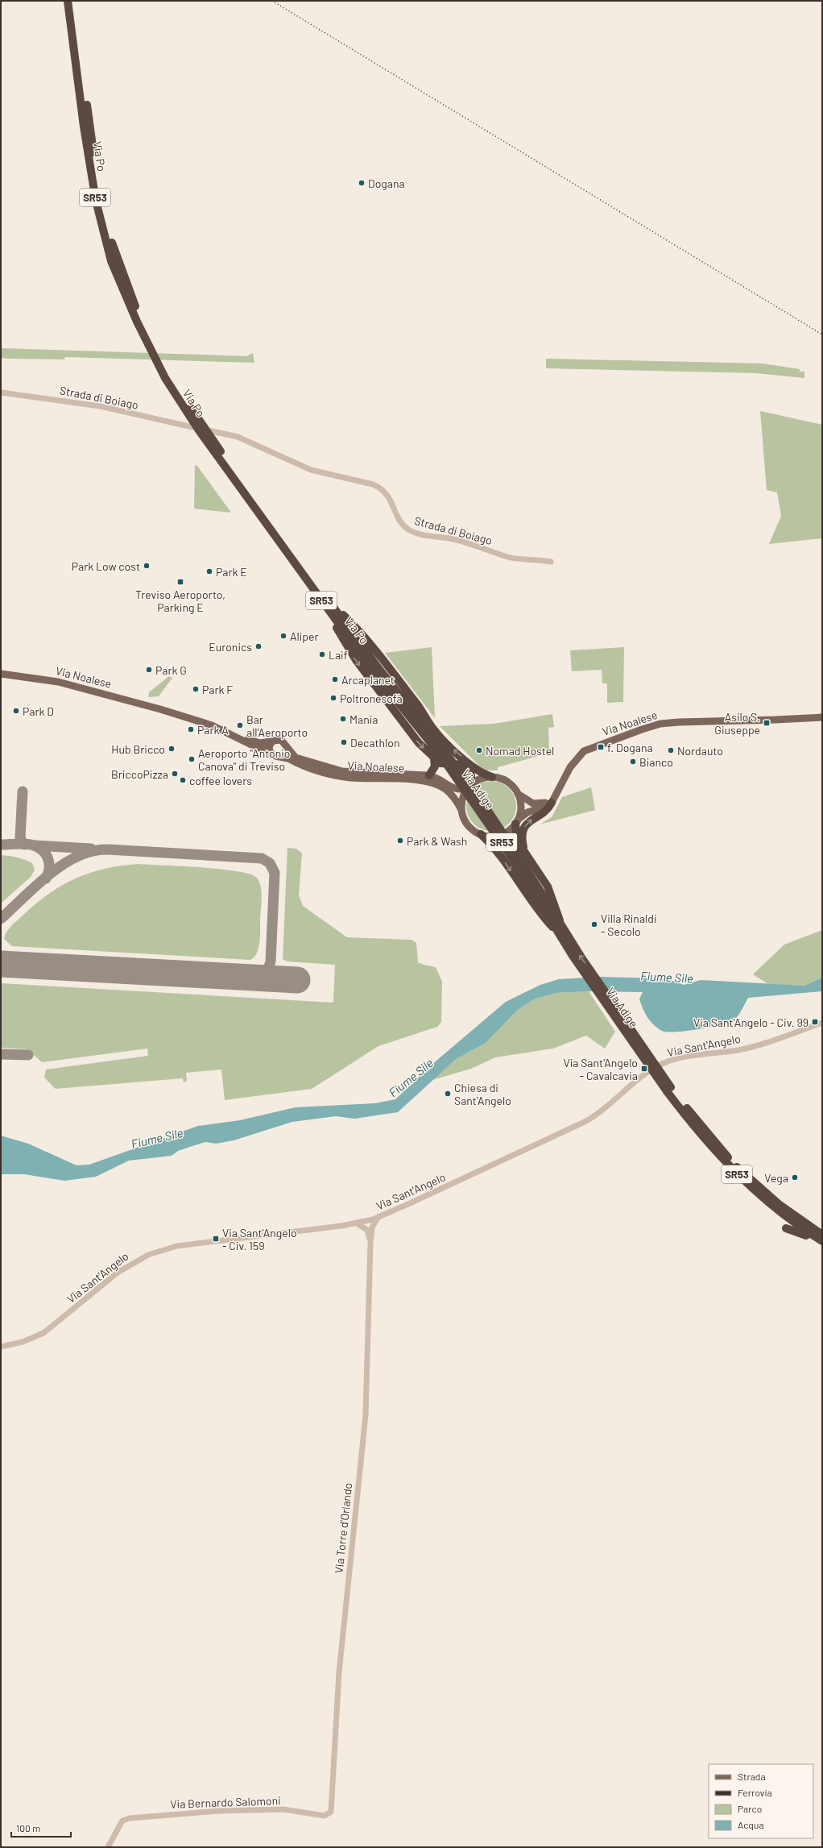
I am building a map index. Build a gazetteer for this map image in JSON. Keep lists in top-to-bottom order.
{
  "streets": {
    "highway": ["Via Po", "SR53", "Via Adige"],
    "main road": ["Via Noalese"],
    "street": [
      "Strada di Boiago",
      "Via Sant'Angelo",
      "Via Torre d'Orlando",
      "Via Bernardo Salomoni"
    ]
  },
  "crossings": [
    ["Via Po", "Via Adige"],
    ["Via Sant'Angelo", "Via Torre d'Orlando"],
    ["Via Torre d'Orlando", "Via Bernardo Salomoni"]
  ],
  "water": ["Fiume Sile"],
  "places": {
    "other": [
      "Dogana",
      "Park Low cost",
      "Park E",
      "Aliper",
      "Euronics",
      "Laif",
      "Park G",
      "Arcaplanet",
      "Park F",
      "Poltronesofà",
      "Park D",
      "Mania",
      "Bar all'Aeroporto",
      "Park A",
      "Decathlon",
      "Hub Bricco",
      "Nomad Hostel",
      "Nordauto",
      "Aeroporto \"Antonio Canova\" di Treviso",
      "Bianco",
      "BriccoPizza",
      "coffee lovers",
      "Park & Wash",
      "Villa Rinaldi - Secolo",
      "Chiesa di Sant'Angelo",
      "Vega"
    ],
    "transit": [
      "Treviso Aeroporto, Parking E",
      "Asilo S. Giuseppe",
      "f. Dogana",
      "Via Sant'Angelo - Civ. 99",
      "Via Sant'Angelo - Cavalcavia",
      "Via Sant'Angelo - Civ. 159"
    ]
  },
  "legend": [
    "Strada",
    "Ferrovia",
    "Parco",
    "Acqua"
  ],
  "scale_bar": "100 m"
}
